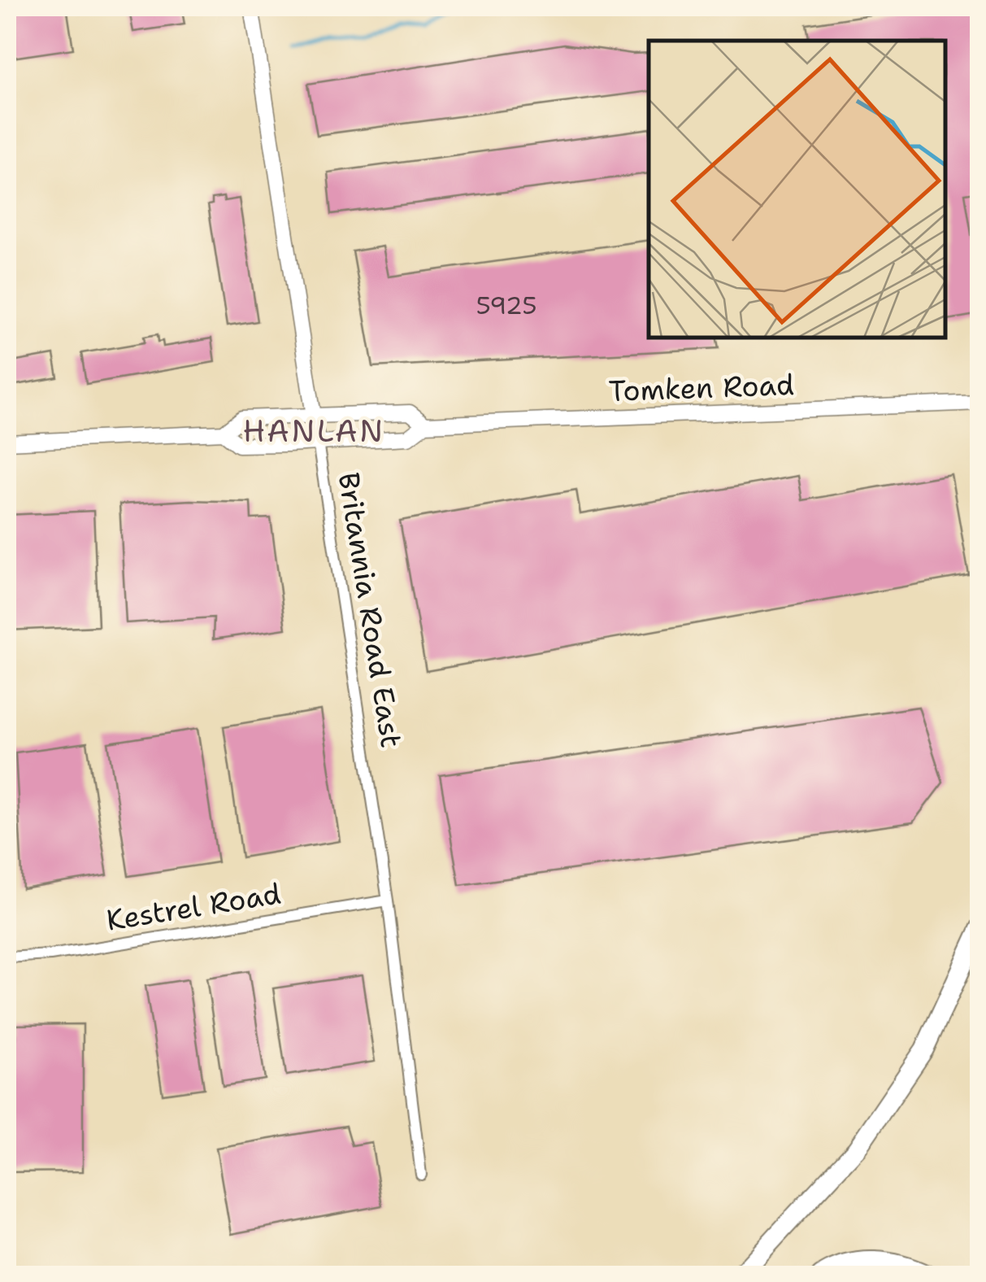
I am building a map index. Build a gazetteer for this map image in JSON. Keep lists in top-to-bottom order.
{
  "streets": {
    "main road": ["Tomken Road", "Britannia Road East"],
    "street": ["Kestrel Road"]
  },
  "crossings": [
    ["Tomken Road", "Britannia Road East"],
    ["Britannia Road East", "Kestrel Road"]
  ],
  "districts": ["HANLAN"],
  "house_numbers": ["5925"]
}
